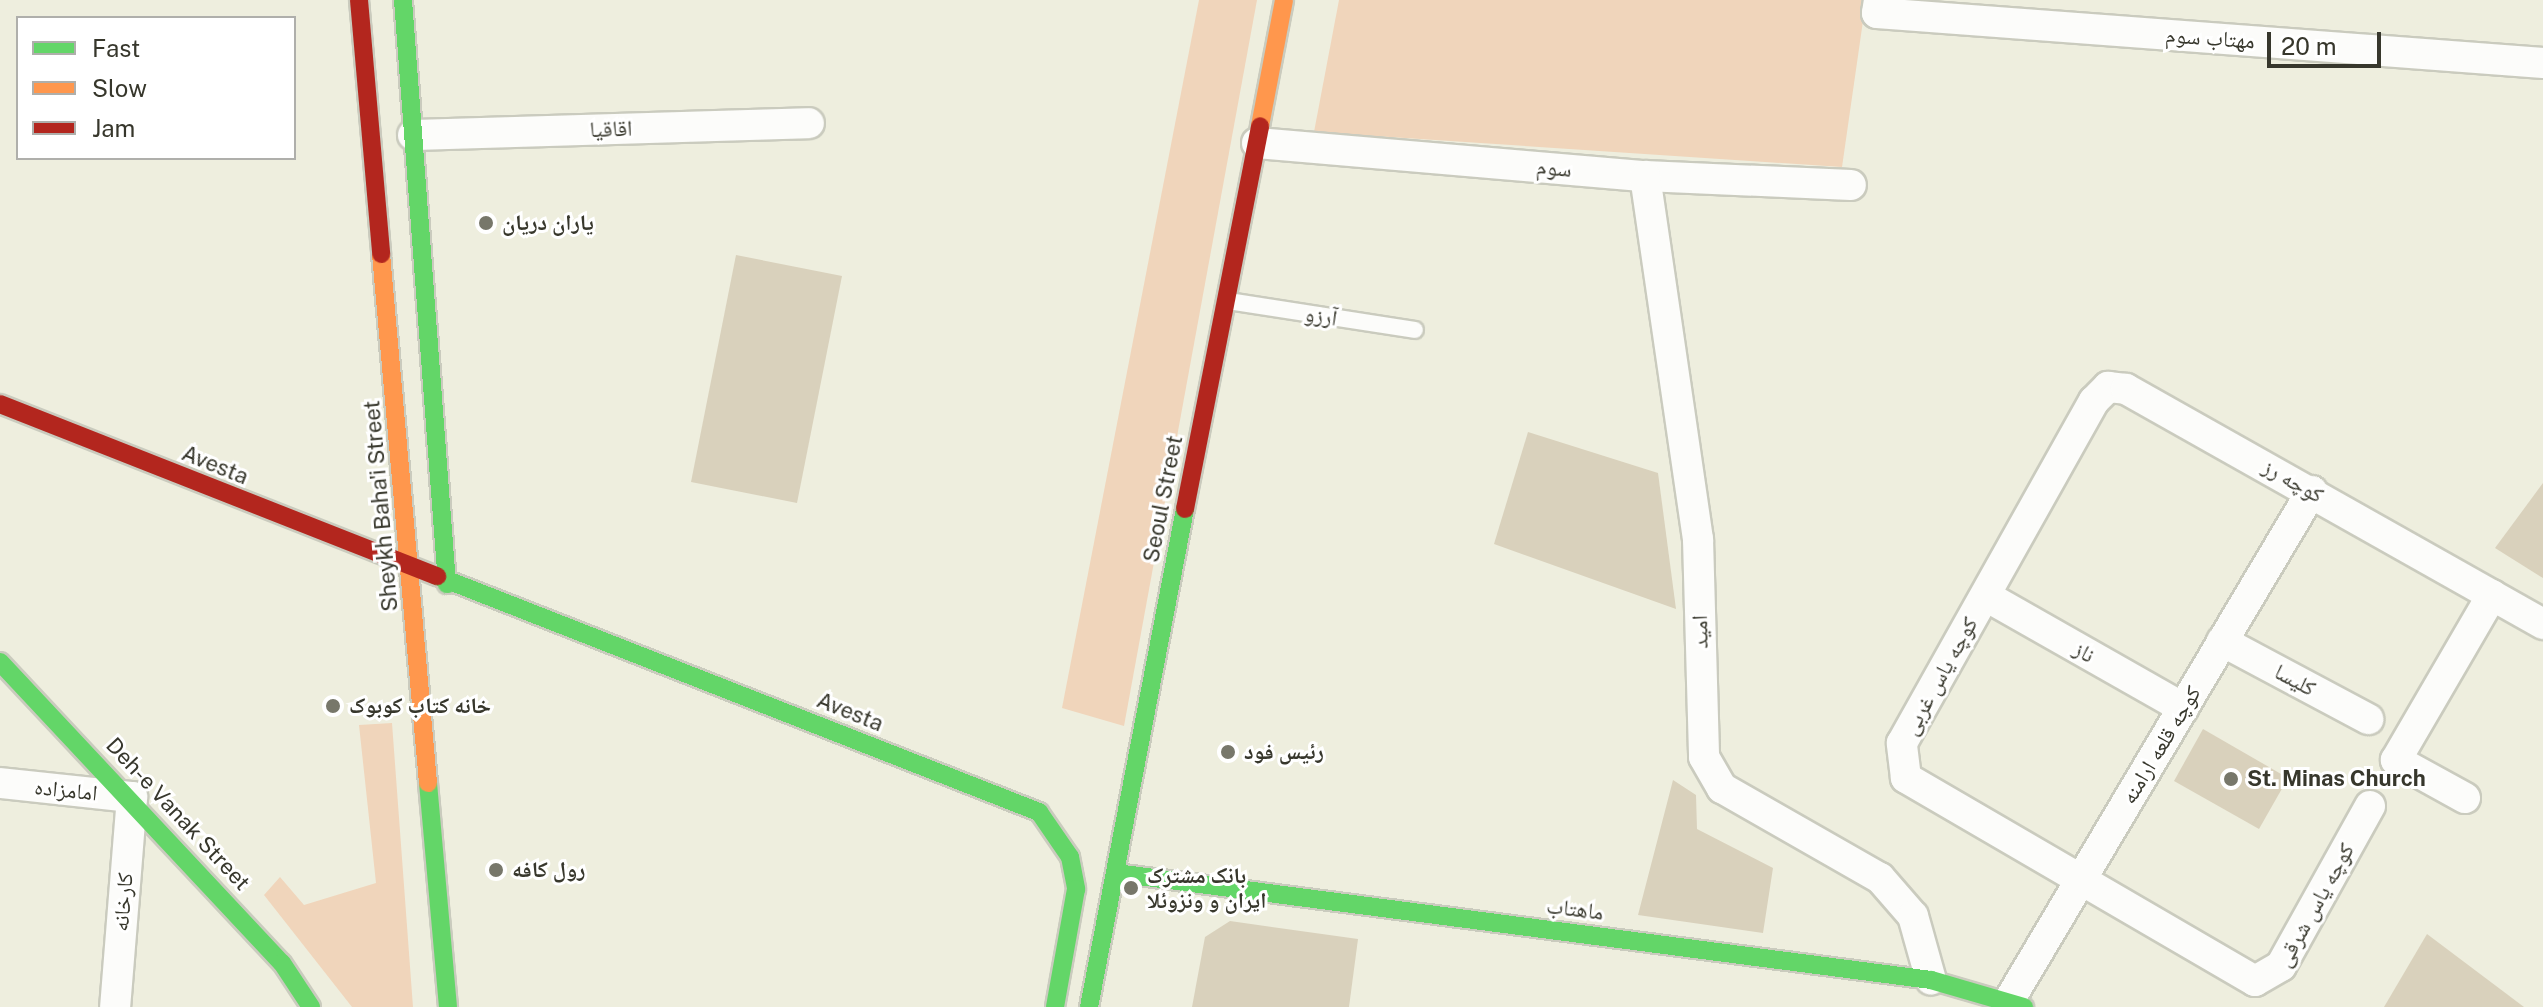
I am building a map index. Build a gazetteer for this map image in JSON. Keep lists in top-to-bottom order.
{
  "streets": {
    "main road": [
      "Avesta",
      "Seoul Street",
      "Sheykh Baha'i Street",
      "Deh-e Vanak Street",
      "ماهتاب"
    ],
    "street": [
      "مهتاب سوم",
      "اقاقیا",
      "سوم",
      "کوچه رز",
      "امید",
      "ناز",
      "کوچه یاس غربی",
      "کلیسا",
      "کوچه قلعه ارامنه",
      "امامزاده",
      "کارخانه",
      "کوچه یاس شرقی"
    ],
    "lane": ["آرزو"]
  },
  "crossings": [
    ["سوم", "Seoul Street"],
    ["سوم", "امید"],
    ["آرزو", "Seoul Street"],
    ["Avesta", "Sheykh Baha'i Street"],
    ["کوچه رز", "کوچه یاس غربی"],
    ["کوچه رز", "کوچه قلعه ارامنه"],
    ["Seoul Street", "ماهتاب"],
    ["امید", "ماهتاب"],
    ["ناز", "کوچه یاس غربی"],
    ["ناز", "کوچه قلعه ارامنه"],
    ["کوچه یاس غربی", "کوچه قلعه ارامنه"],
    ["کوچه یاس غربی", "کوچه یاس شرقی"],
    ["کلیسا", "کوچه قلعه ارامنه"],
    ["کوچه قلعه ارامنه", "کوچه یاس شرقی"],
    ["کوچه قلعه ارامنه", "ماهتاب"],
    ["امامزاده", "Deh-e Vanak Street"],
    ["امامزاده", "کارخانه"],
    ["Deh-e Vanak Street", "کارخانه"]
  ],
  "places": [
    "یاران دریان",
    "خانه کتاب کوبوک",
    "رئیس فود",
    "St. Minas Church",
    "رول کافه",
    "بانک مشترک ایران و ونزوئلا"
  ],
  "legend": ["Fast", "Slow", "Jam"],
  "scale_bar": "20 m"
}
